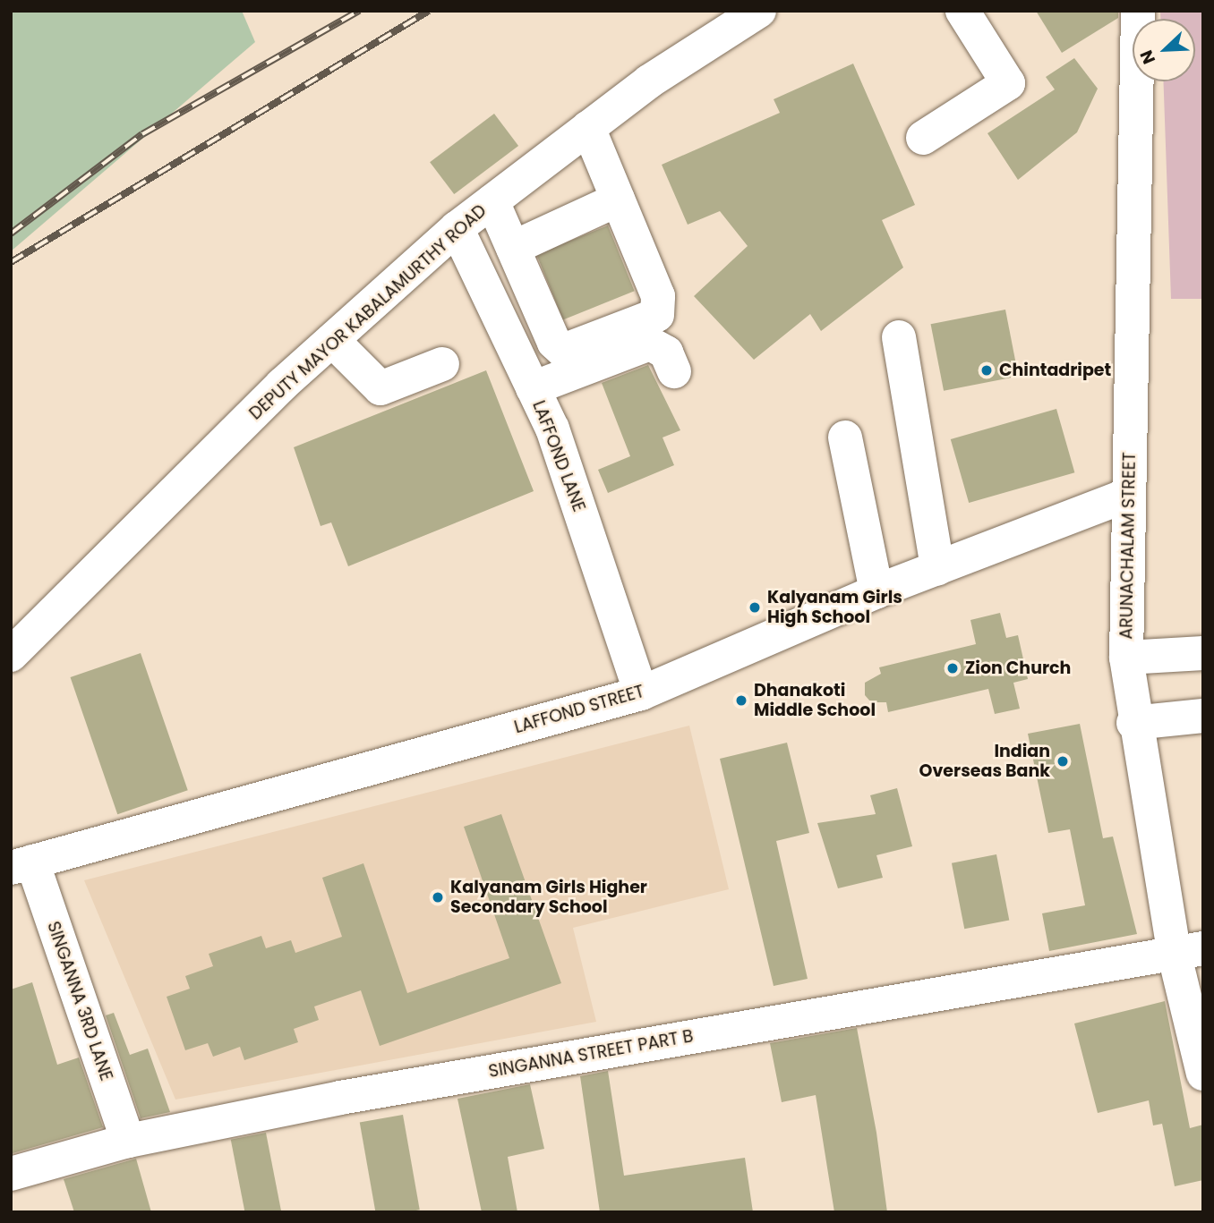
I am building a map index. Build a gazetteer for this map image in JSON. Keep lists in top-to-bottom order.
{
  "streets": {
    "street": [
      "DEPUTY MAYOR KABALAMURTHY ROAD",
      "LAFFOND LANE",
      "ARUNACHALAM STREET",
      "LAFFOND STREET",
      "SINGANNA 3RD LANE",
      "SINGANNA STREET PART B"
    ]
  },
  "crossings": [
    ["DEPUTY MAYOR KABALAMURTHY ROAD", "LAFFOND LANE"],
    ["LAFFOND LANE", "LAFFOND STREET"],
    ["ARUNACHALAM STREET", "LAFFOND STREET"],
    ["ARUNACHALAM STREET", "SINGANNA STREET PART B"],
    ["LAFFOND STREET", "SINGANNA 3RD LANE"],
    ["SINGANNA 3RD LANE", "SINGANNA STREET PART B"]
  ],
  "places": [
    "Chintadripet",
    "Kalyanam Girls High School",
    "Zion Church",
    "Dhanakoti Middle School",
    "Indian Overseas Bank",
    "Kalyanam Girls Higher Secondary School"
  ],
  "north": "bottom left"
}
